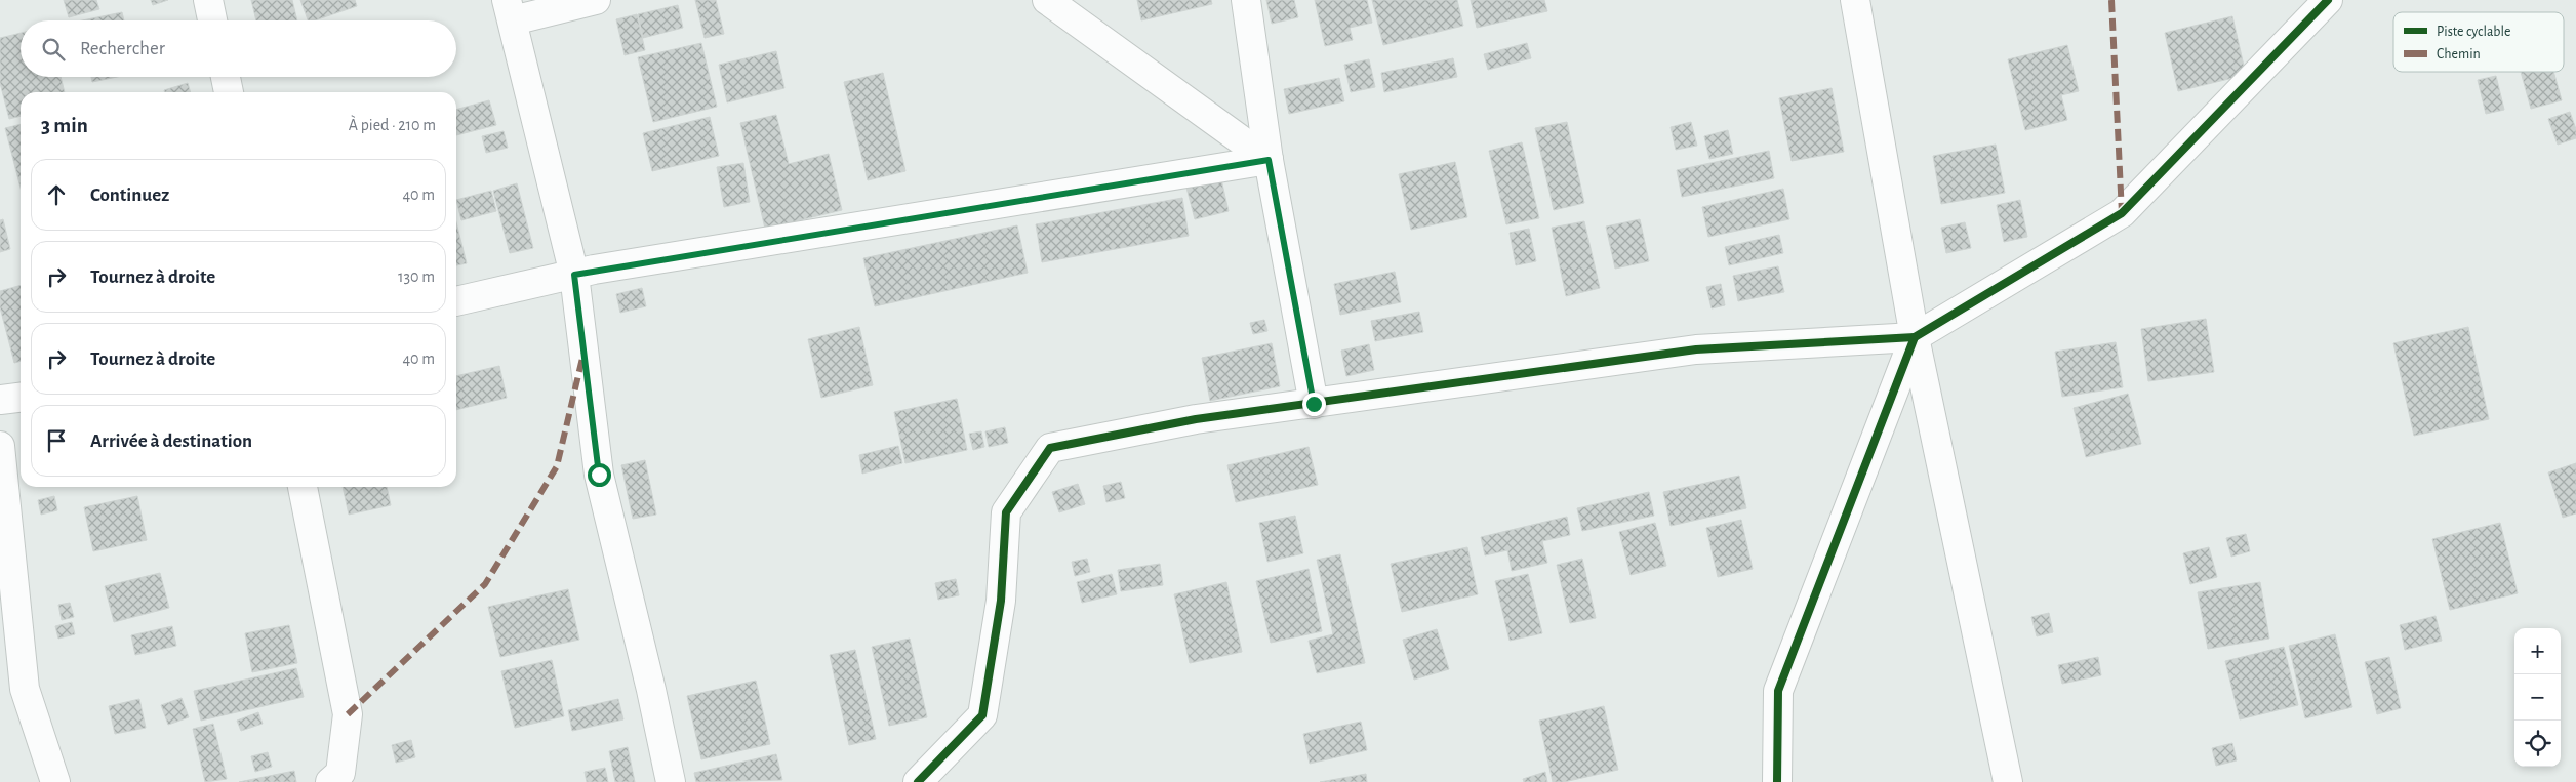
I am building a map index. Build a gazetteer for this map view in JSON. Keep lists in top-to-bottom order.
{
  "legend": ["Piste cyclable", "Chemin"],
  "page": {
    "search": "Rechercher",
    "heading": ["3 min", "À pied · 210 m"],
    "list": [
      ["Continuez", "40 m"],
      ["Tournez à droite", "130 m"],
      ["Tournez à droite", "40 m"],
      "Arrivée à destination"
    ],
    "map_buttons": ["+", "−"]
  }
}
